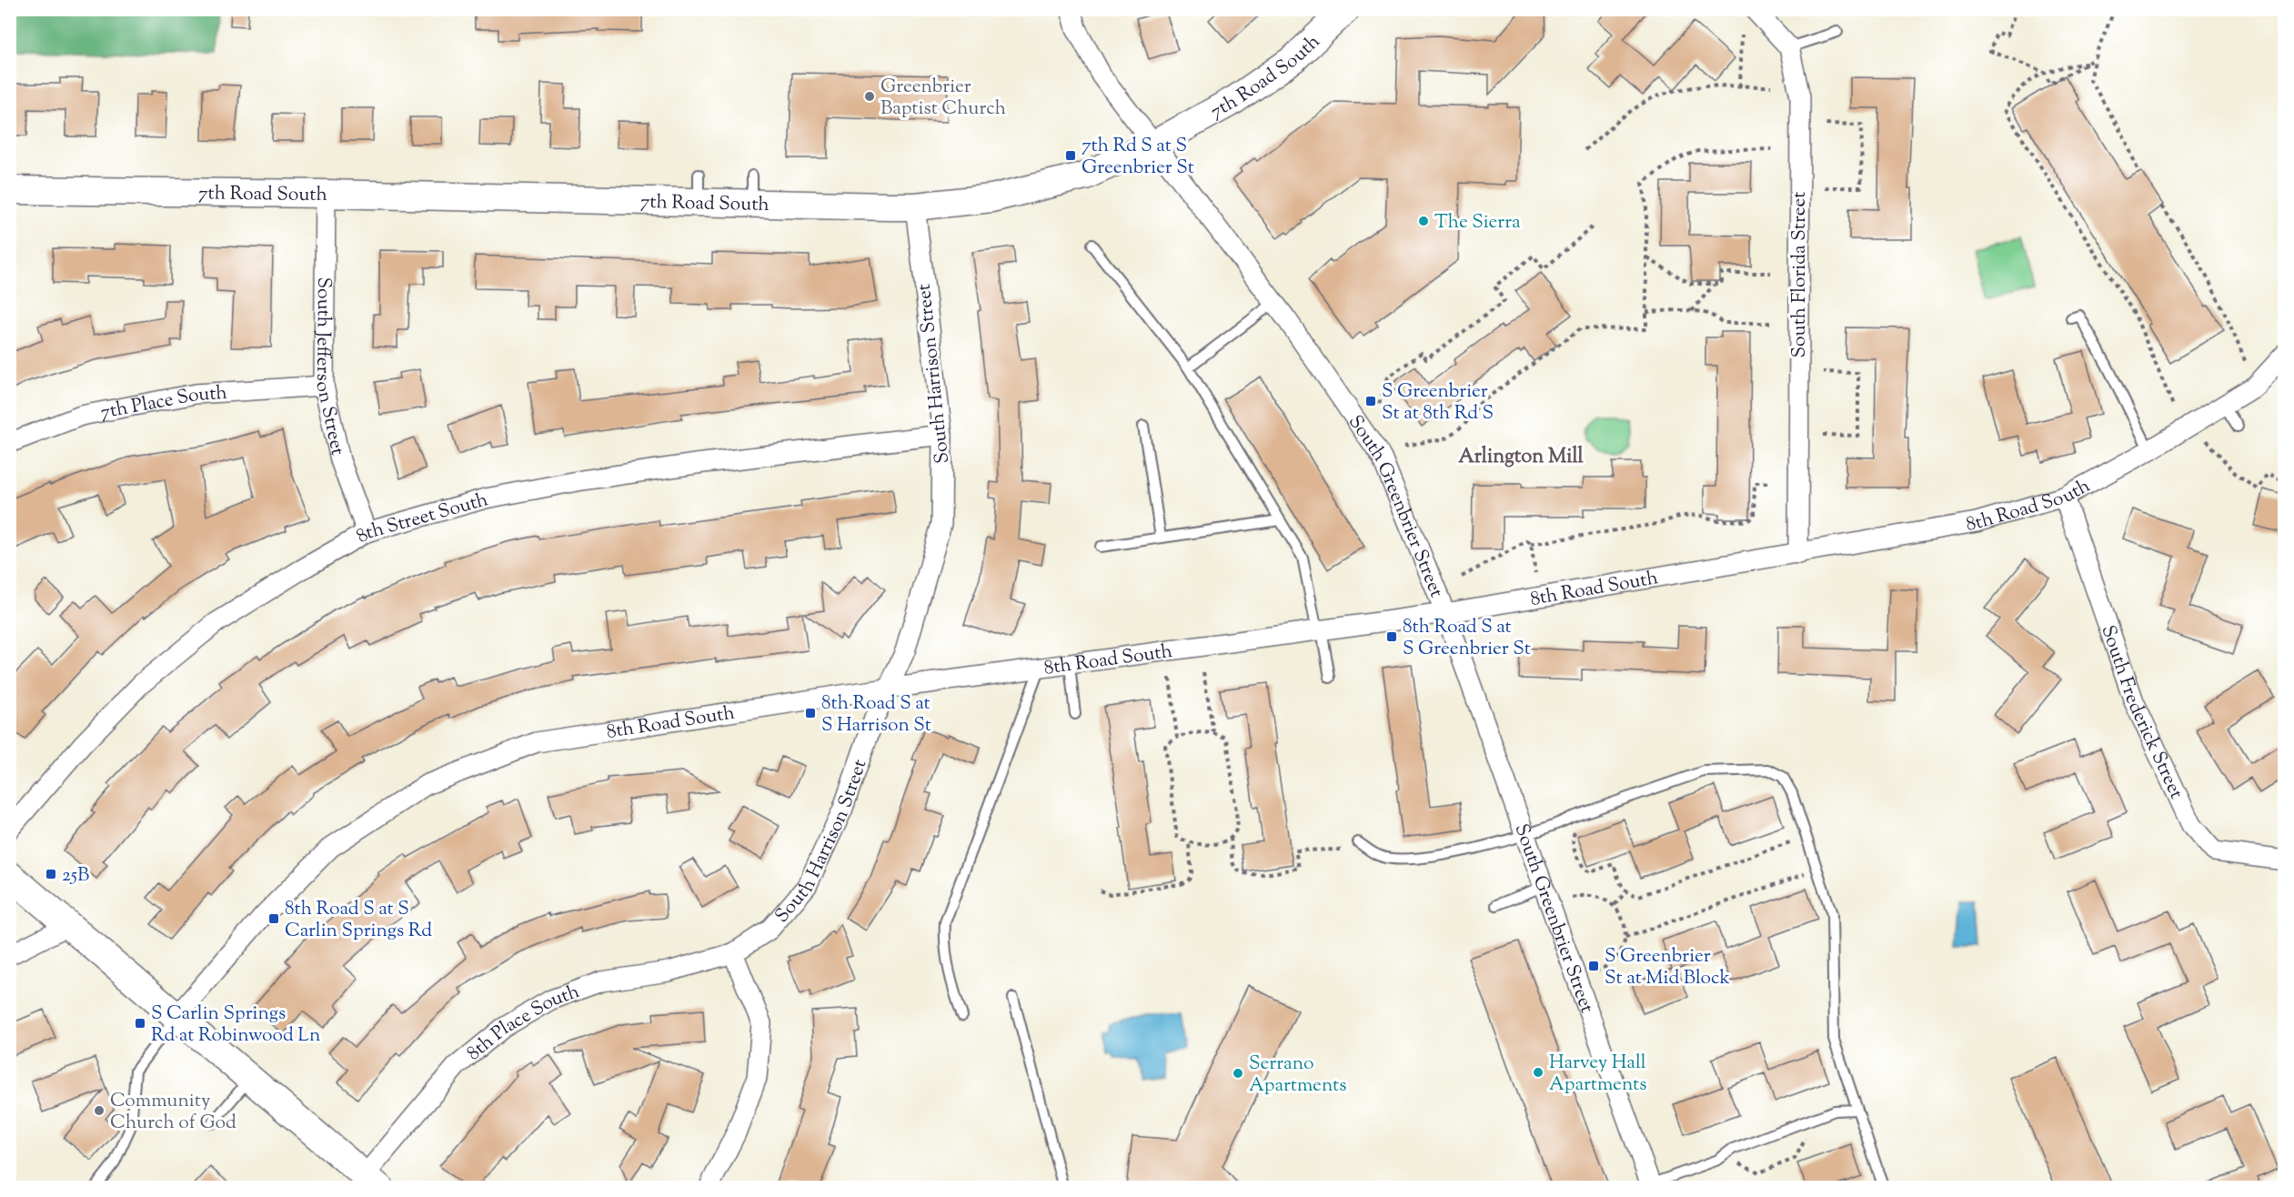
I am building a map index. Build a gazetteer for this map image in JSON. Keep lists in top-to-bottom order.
{
  "streets": {
    "street": [
      "7th Road South",
      "South Florida Street",
      "South Jefferson Street",
      "South Harrison Street",
      "7th Place South",
      "8th Road South",
      "South Greenbrier Street",
      "8th Street South",
      "South Frederick Street",
      "8th Place South"
    ]
  },
  "crossings": [
    ["7th Road South", "South Jefferson Street"],
    ["7th Road South", "South Harrison Street"],
    ["7th Road South", "South Greenbrier Street"],
    ["South Florida Street", "8th Road South"],
    ["South Jefferson Street", "7th Place South"],
    ["South Jefferson Street", "8th Street South"],
    ["South Harrison Street", "8th Road South"],
    ["South Harrison Street", "8th Street South"],
    ["South Harrison Street", "8th Place South"],
    ["8th Road South", "South Greenbrier Street"],
    ["8th Road South", "South Frederick Street"]
  ],
  "districts": ["Arlington Mill"],
  "places": {
    "other": [
      "Greenbrier Baptist Church",
      "The Sierra",
      "Harvey Hall Apartments",
      "Serrano Apartments",
      "Community Church of God"
    ],
    "transit": [
      "7th Rd S at S Greenbrier St",
      "S Greenbrier St at 8th Rd S",
      "8th Road S at S Greenbrier St",
      "8th Road S at S Harrison St",
      "25B",
      "8th Road S at S Carlin Springs Rd",
      "S Greenbrier St at Mid Block",
      "S Carlin Springs Rd at Robinwood Ln"
    ]
  }
}
